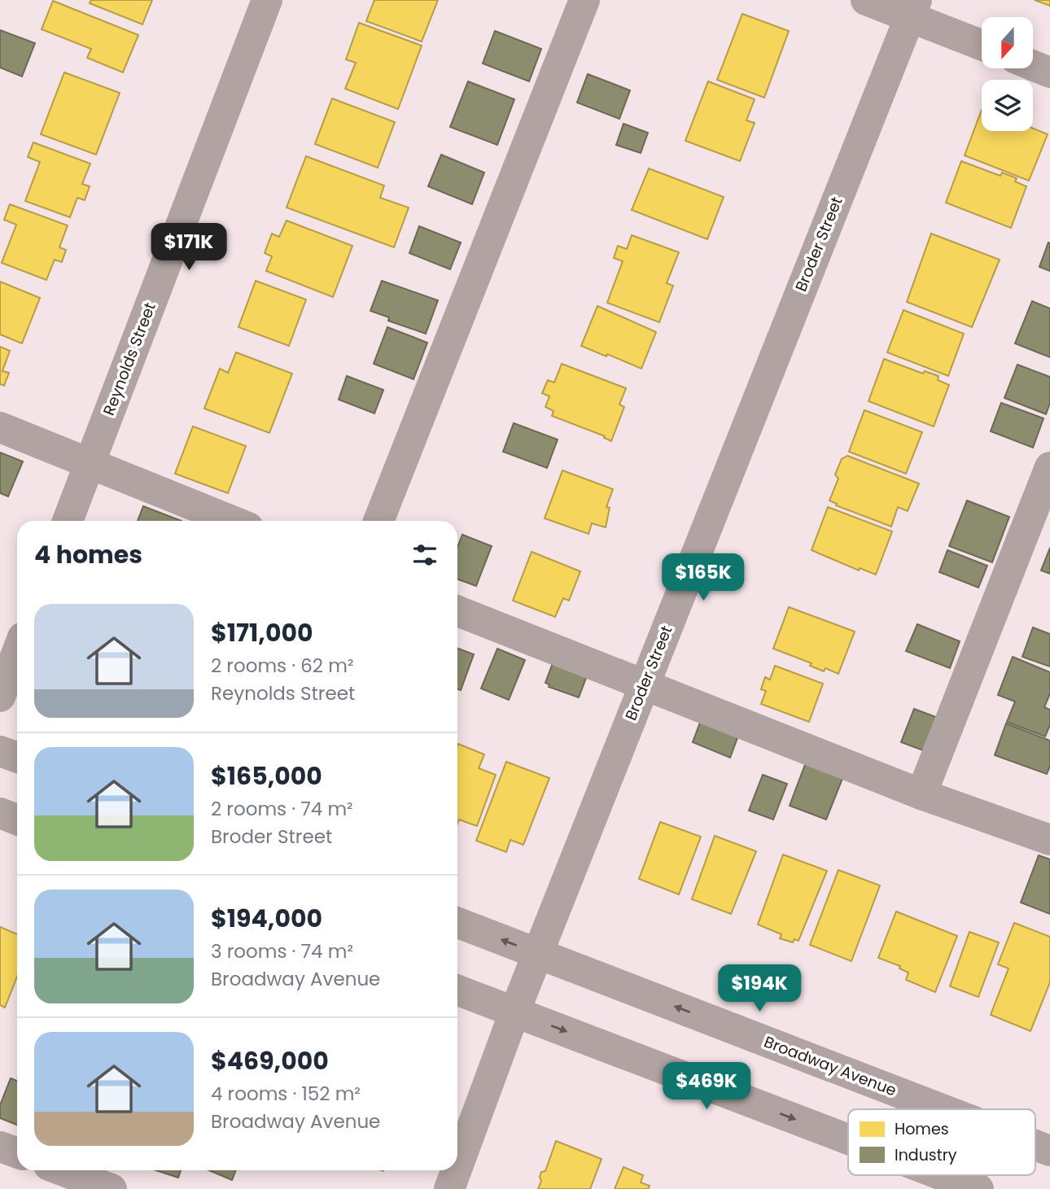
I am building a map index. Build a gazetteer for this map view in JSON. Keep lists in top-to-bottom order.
{
  "streets": {
    "street": ["Broder Street", "Reynolds Street", "Broadway Avenue"]
  },
  "crossings": [
    ["Broder Street", "Broadway Avenue"]
  ],
  "legend": ["Homes", "Industry"],
  "north": "bottom",
  "page": {
    "price": [
      "$171K",
      "$165K",
      "$194K",
      "$469K"
    ],
    "heading": "4 homes",
    "list": [
      {
        "name": "$171,000",
        "note": "2 rooms · 62 m² · Reynolds Street"
      },
      {
        "name": "$165,000",
        "note": "2 rooms · 74 m² · Broder Street"
      },
      {
        "name": "$194,000",
        "note": "3 rooms · 74 m² · Broadway Avenue"
      },
      {
        "name": "$469,000",
        "note": "4 rooms · 152 m² · Broadway Avenue"
      }
    ]
  }
}
